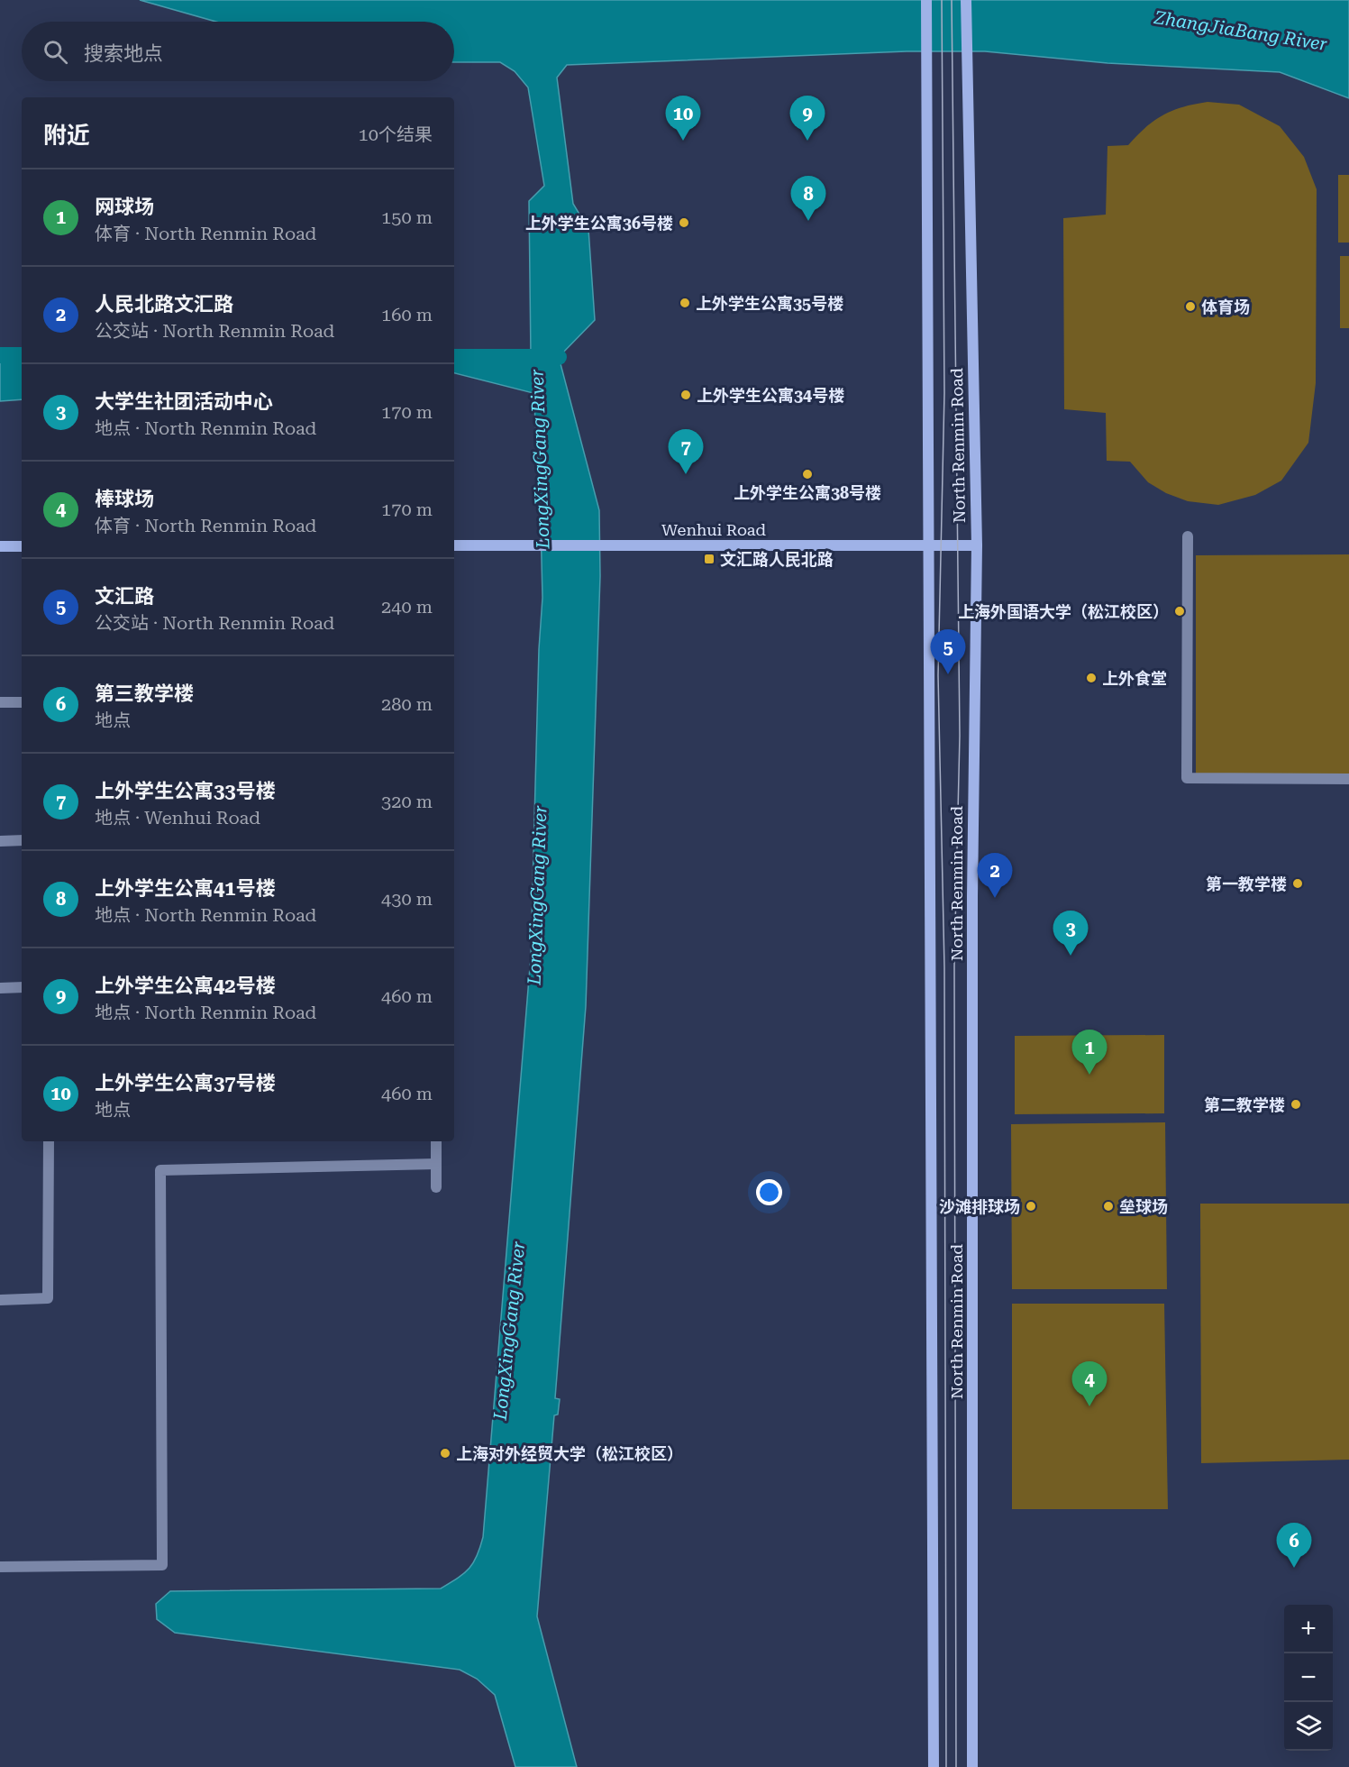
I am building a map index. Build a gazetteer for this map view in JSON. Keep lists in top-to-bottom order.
{
  "streets": {
    "main road": ["North Renmin Road", "Wenhui Road"]
  },
  "crossings": [
    ["North Renmin Road", "Wenhui Road"]
  ],
  "water": ["ZhangJiaBang River", "LongXingGang River"],
  "places": {
    "other": [
      "上外学生公寓36号楼",
      "上外学生公寓35号楼",
      "体育场",
      "上外学生公寓34号楼",
      "上外学生公寓38号楼",
      "上海外国语大学（松江校区）",
      "上外食堂",
      "第一教学楼",
      "第二教学楼",
      "沙滩排球场",
      "垒球场",
      "上海对外经贸大学（松江校区）"
    ],
    "transit": ["文汇路人民北路"]
  },
  "page": {
    "search": "搜索地点",
    "pins": [
      "9",
      "10",
      "8",
      "7",
      "5",
      "2",
      "3",
      "1",
      "4",
      "6"
    ],
    "heading": ["附近", "10个结果"],
    "list": [
      {
        "mark": "1",
        "name": "网球场",
        "note": "体育 · North Renmin Road",
        "value": "150 m"
      },
      {
        "mark": "2",
        "name": "人民北路文汇路",
        "note": "公交站 · North Renmin Road",
        "value": "160 m"
      },
      {
        "mark": "3",
        "name": "大学生社团活动中心",
        "note": "地点 · North Renmin Road",
        "value": "170 m"
      },
      {
        "mark": "4",
        "name": "棒球场",
        "note": "体育 · North Renmin Road",
        "value": "170 m"
      },
      {
        "mark": "5",
        "name": "文汇路",
        "note": "公交站 · North Renmin Road",
        "value": "240 m"
      },
      {
        "mark": "6",
        "name": "第三教学楼",
        "note": "地点",
        "value": "280 m"
      },
      {
        "mark": "7",
        "name": "上外学生公寓33号楼",
        "note": "地点 · Wenhui Road",
        "value": "320 m"
      },
      {
        "mark": "8",
        "name": "上外学生公寓41号楼",
        "note": "地点 · North Renmin Road",
        "value": "430 m"
      },
      {
        "mark": "9",
        "name": "上外学生公寓42号楼",
        "note": "地点 · North Renmin Road",
        "value": "460 m"
      },
      {
        "mark": "10",
        "name": "上外学生公寓37号楼",
        "note": "地点",
        "value": "460 m"
      }
    ],
    "map_buttons": ["+", "−"]
  }
}
